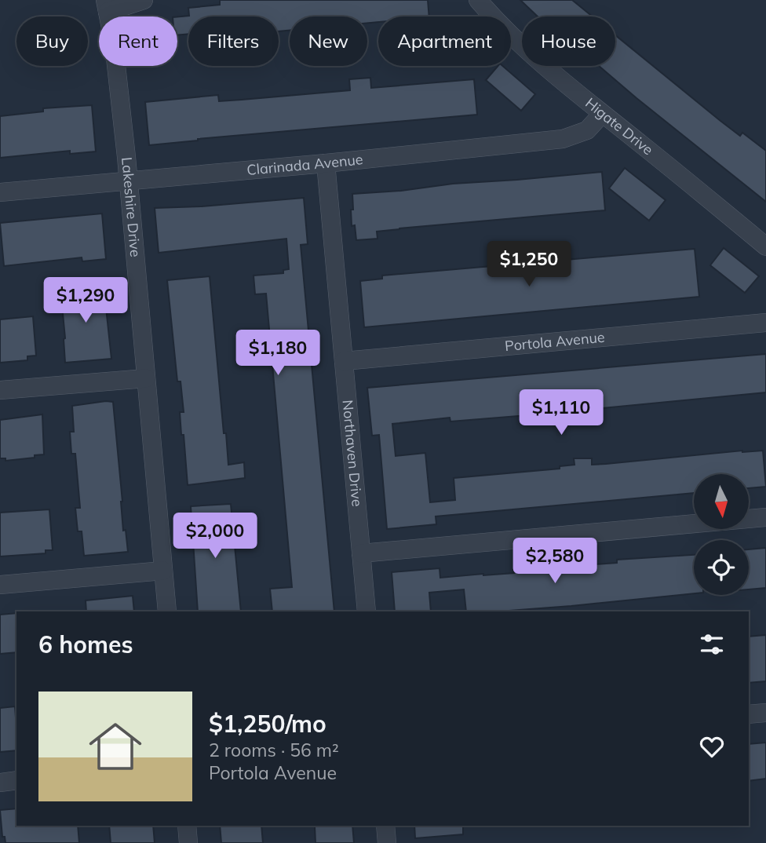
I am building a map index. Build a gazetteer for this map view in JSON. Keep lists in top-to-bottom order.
{
  "streets": {
    "street": [
      "Higate Drive",
      "Clarinada Avenue",
      "Lakeshire Drive",
      "Portola Avenue",
      "Northaven Drive"
    ]
  },
  "crossings": [
    ["Higate Drive", "Clarinada Avenue"],
    ["Clarinada Avenue", "Lakeshire Drive"],
    ["Clarinada Avenue", "Northaven Drive"],
    ["Portola Avenue", "Northaven Drive"]
  ],
  "north": "bottom",
  "page": {
    "chip": [
      "Buy",
      "Rent",
      "Filters",
      "New",
      "Apartment",
      "House"
    ],
    "price": [
      "$1,250",
      "$1,290",
      "$1,180",
      "$1,110",
      "$2,000",
      "$2,580"
    ],
    "heading": "6 homes",
    "list": [
      {
        "name": "$1,250/mo",
        "note": "2 rooms · 56 m² · Portola Avenue"
      }
    ]
  }
}
